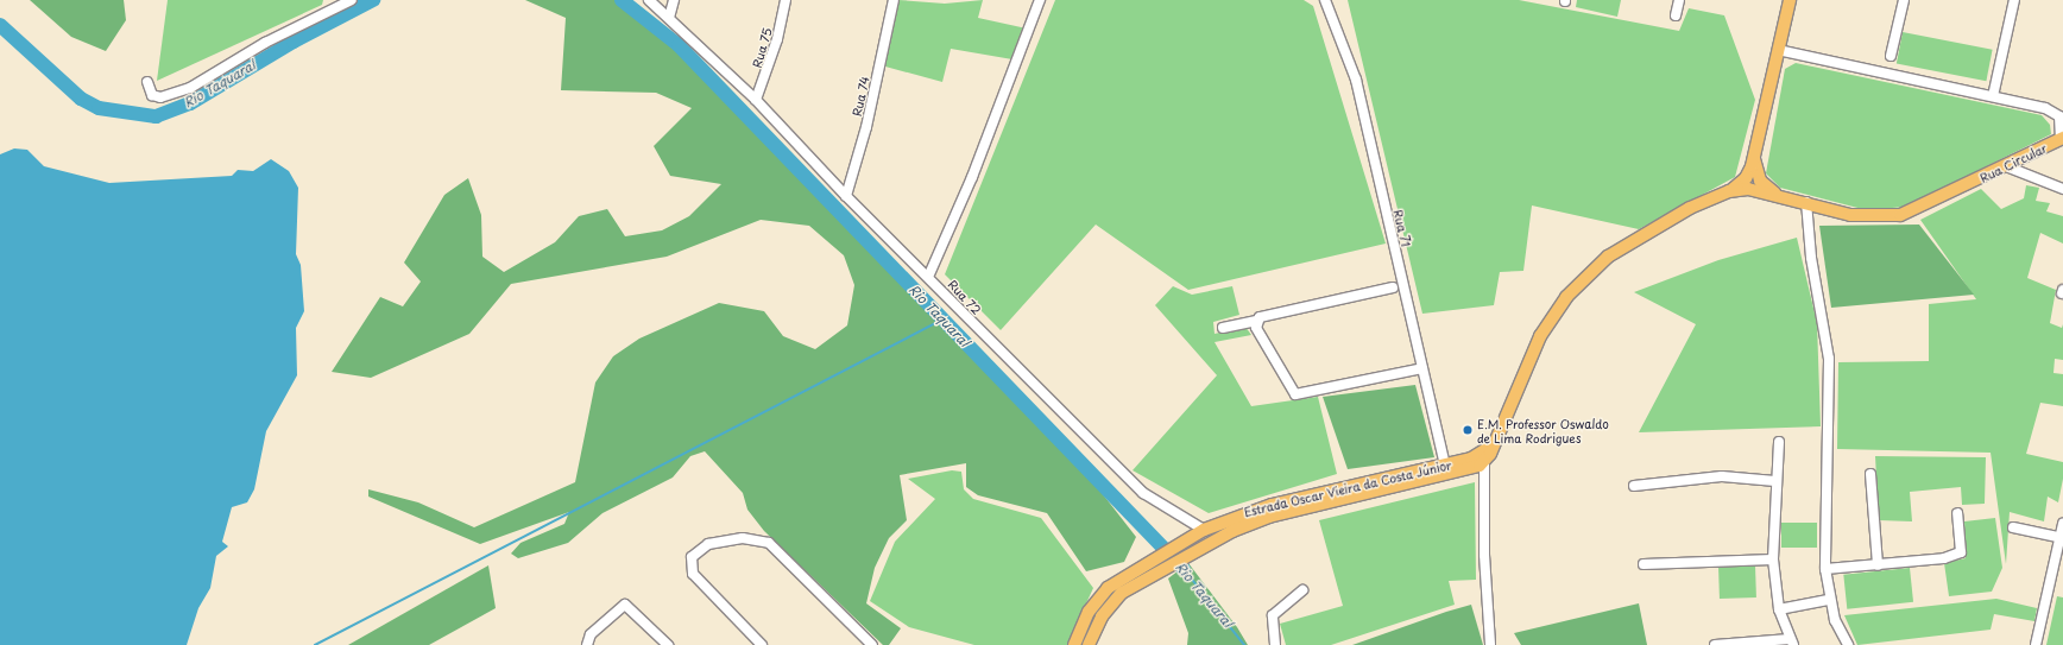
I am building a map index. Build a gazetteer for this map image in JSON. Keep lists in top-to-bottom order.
{
  "streets": {
    "main road": ["Rua Circular", "Estrada Oscar Vieira da Costa Júnior"],
    "street": [
      "Rua 75",
      "Rua 74",
      "Rua 71",
      "Rua 72"
    ]
  },
  "crossings": [
    ["Rua 75", "Rua 72"],
    ["Rua 74", "Rua 72"],
    ["Rua Circular", "Estrada Oscar Vieira da Costa Júnior"],
    ["Rua 71", "Estrada Oscar Vieira da Costa Júnior"],
    ["Rua 72", "Estrada Oscar Vieira da Costa Júnior"]
  ],
  "water": ["Rio Taquaral"],
  "places": ["E.M. Professor Oswaldo de Lima Rodrigues"]
}
